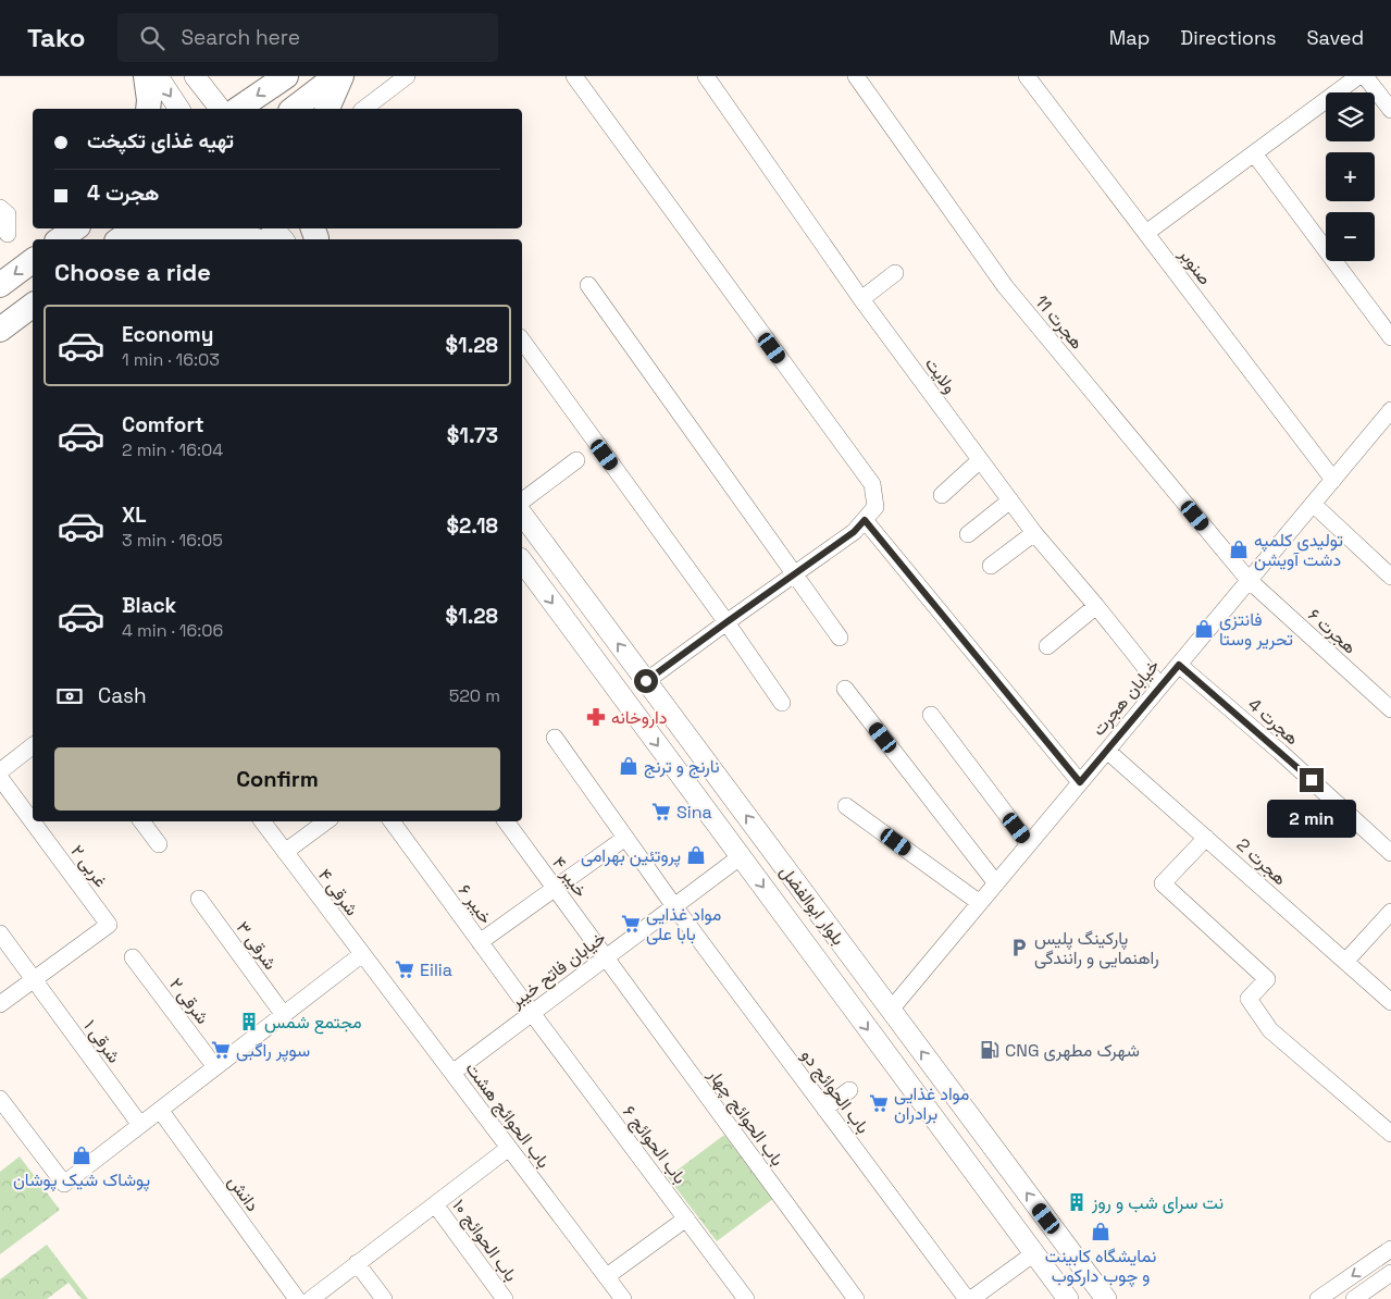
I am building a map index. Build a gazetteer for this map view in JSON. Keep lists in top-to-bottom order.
{
  "streets": {
    "main road": ["بلوار ابوالفضل"],
    "street": [
      "صنوبر",
      "هجرت 11",
      "ولایت",
      "هجرت ۶",
      "خیابان هجرت",
      "هجرت 4",
      "هجرت 2",
      "۲ غربی",
      "خیبر ۴",
      "۴ شرقی",
      "خیبر ۶",
      "۳ شرقی",
      "خیابان فاتح خیبر",
      "۲ شرقی",
      "۱ شرقی",
      "باب الحوائج دو",
      "باب الحوائج هشت",
      "باب الحوائج چهار",
      "باب الحوائج ۶",
      "دانش",
      "باب الحوائج ۱۰"
    ]
  },
  "crossings": [
    ["صنوبر", "خیابان هجرت"],
    ["هجرت 11", "هجرت ۶"],
    ["هجرت 11", "خیابان هجرت"],
    ["ولایت", "خیابان هجرت"],
    ["هجرت ۶", "خیابان هجرت"],
    ["خیابان هجرت", "هجرت 4"],
    ["خیابان هجرت", "هجرت 2"],
    ["خیابان هجرت", "بلوار ابوالفضل"],
    ["۲ غربی", "۱ شرقی"],
    ["خیبر ۴", "خیابان فاتح خیبر"],
    ["خیبر ۴", "باب الحوائج چهار"],
    ["۴ شرقی", "باب الحوائج هشت"],
    ["خیبر ۶", "خیابان فاتح خیبر"],
    ["خیبر ۶", "باب الحوائج ۶"],
    ["بلوار ابوالفضل", "خیابان فاتح خیبر"],
    ["خیابان فاتح خیبر", "باب الحوائج دو"],
    ["خیابان فاتح خیبر", "باب الحوائج هشت"],
    ["خیابان فاتح خیبر", "باب الحوائج چهار"],
    ["خیابان فاتح خیبر", "باب الحوائج ۶"]
  ],
  "places": {
    "shop": [
      "تولیدی کلمپه دشت آویشن",
      "فانتزی تحریر وستا",
      "نارنج و ترنج",
      "پروتئین بهرامی",
      "پوشاک شیک پوشان",
      "نمایشگاه کابینت و چوب دارکوب"
    ],
    "pharmacy": ["داروخانه"],
    "supermarket": [
      "Sina",
      "مواد غذایی بابا علی",
      "Eilia",
      "سوپر راگبی",
      "مواد غذایی برادران"
    ],
    "parking": ["پارکینگ پلیس راهنمایی و رانندگی"],
    "building": ["مجتمع شمس", "نت سرای شب و روز"],
    "fuel station": ["CNG شهرک مطهری"]
  },
  "page": {
    "header": "Tako",
    "search": "Search here",
    "nav": ["Map", "Directions", "Saved"],
    "map_buttons": ["+", "−"],
    "banner": ["تهیه غذای تکپخت", "هجرت 4"],
    "heading": "Choose a ride",
    "list": [
      {
        "name": "Economy",
        "note": "1 min · 16:03",
        "value": "$1.28"
      },
      {
        "name": "Comfort",
        "note": "2 min · 16:04",
        "value": "$1.73"
      },
      {
        "name": "XL",
        "note": "3 min · 16:05",
        "value": "$2.18"
      },
      {
        "name": "Black",
        "note": "4 min · 16:06",
        "value": "$1.28"
      }
    ],
    "pay": ["Cash", "520 m"],
    "buttons": "Confirm",
    "bubble": "2 min"
  }
}
